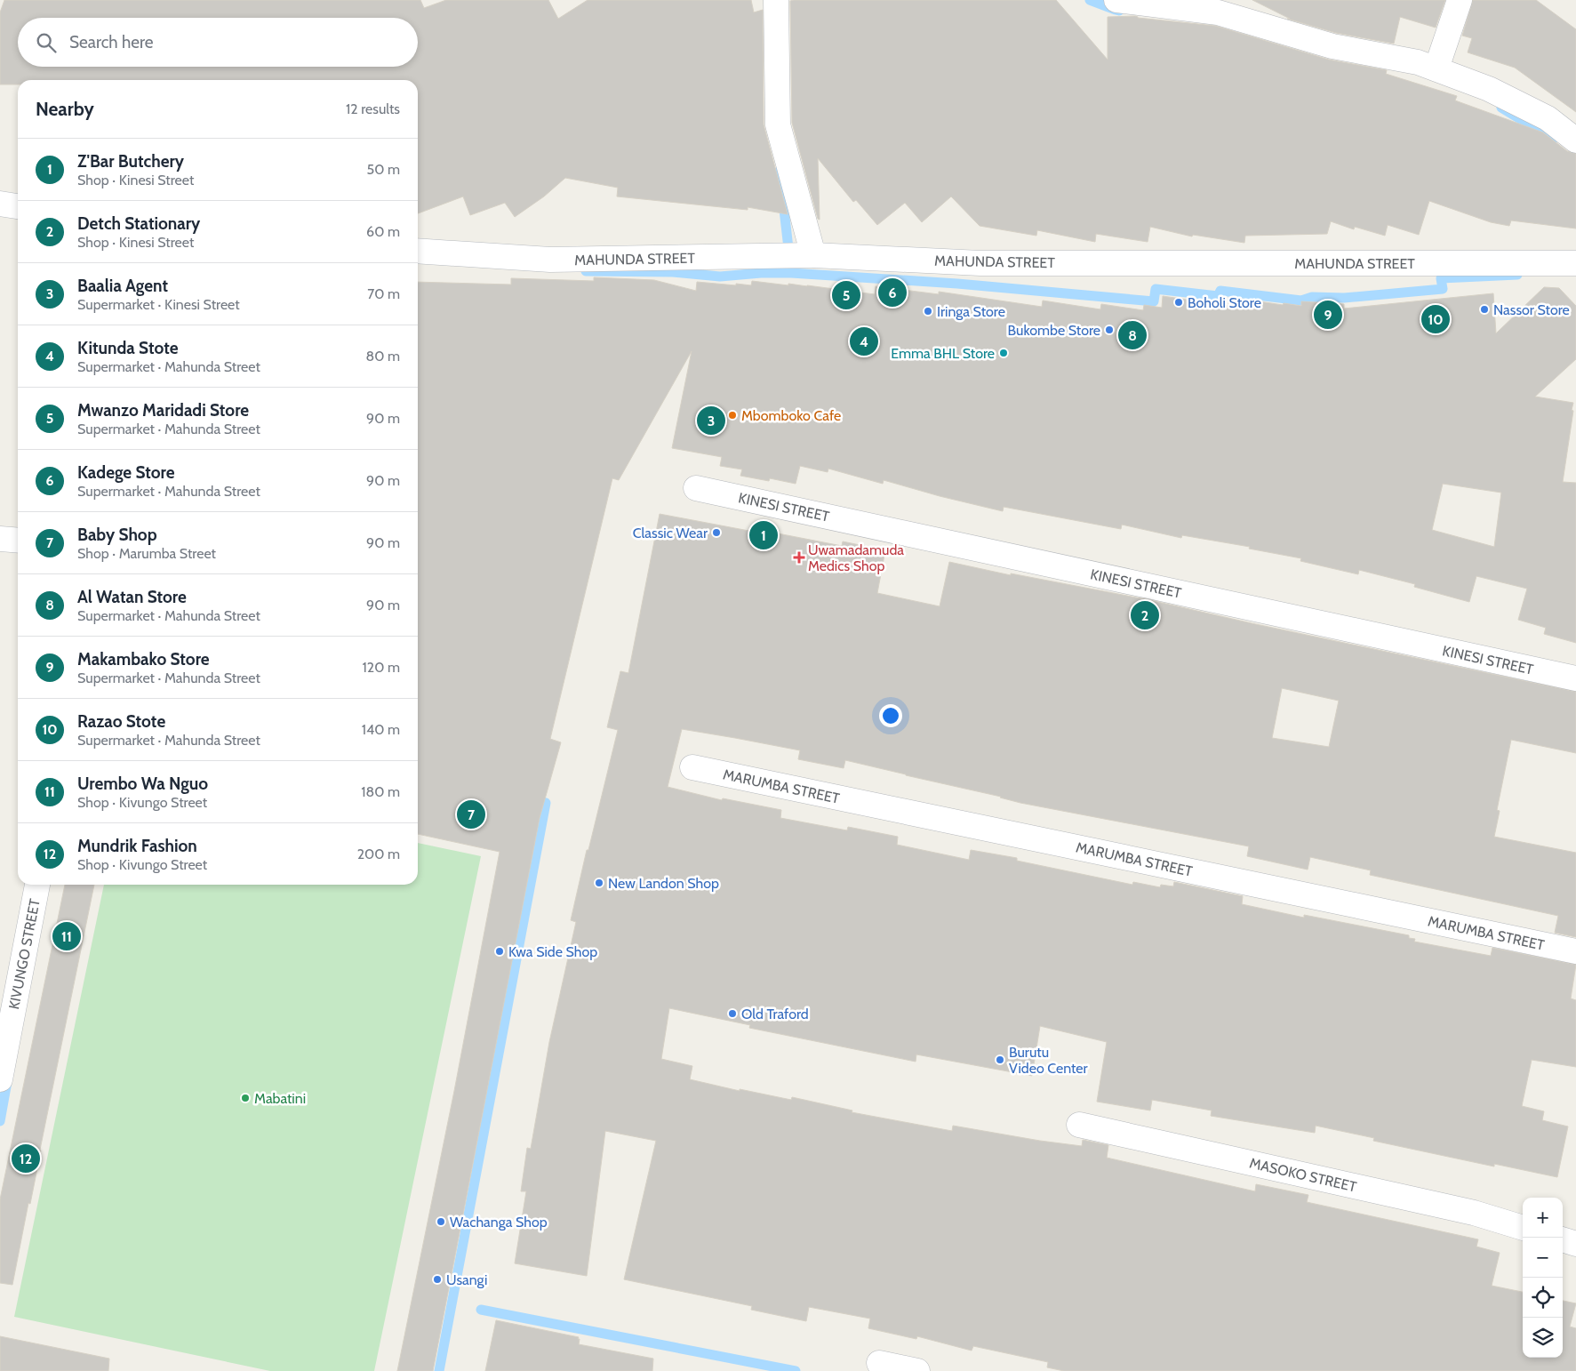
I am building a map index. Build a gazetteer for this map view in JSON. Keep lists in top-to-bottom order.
{
  "streets": {
    "street": [
      "MAHUNDA STREET",
      "KINESI STREET",
      "MARUMBA STREET",
      "KIVUNGO STREET",
      "MASOKO STREET"
    ]
  },
  "places": {
    "other": [
      "Boholi Store",
      "Nassor Store",
      "Iringa Store",
      "Bukombe Store",
      "Emma BHL Store",
      "Mbomboko Cafe",
      "Classic Wear",
      "New Landon Shop",
      "Kwa Side Shop",
      "Old Traford",
      "Burutu Video Center",
      "Mabatini",
      "Wachanga Shop",
      "Usangi"
    ],
    "health": ["Uwamadamuda Medics Shop"]
  },
  "page": {
    "search": "Search here",
    "heading": ["Nearby", "12 results"],
    "list": [
      {
        "mark": "1",
        "name": "Z'Bar Butchery",
        "note": "Shop · Kinesi Street",
        "value": "50 m"
      },
      {
        "mark": "2",
        "name": "Detch Stationary",
        "note": "Shop · Kinesi Street",
        "value": "60 m"
      },
      {
        "mark": "3",
        "name": "Baalia Agent",
        "note": "Supermarket · Kinesi Street",
        "value": "70 m"
      },
      {
        "mark": "4",
        "name": "Kitunda Stote",
        "note": "Supermarket · Mahunda Street",
        "value": "80 m"
      },
      {
        "mark": "5",
        "name": "Mwanzo Maridadi Store",
        "note": "Supermarket · Mahunda Street",
        "value": "90 m"
      },
      {
        "mark": "6",
        "name": "Kadege Store",
        "note": "Supermarket · Mahunda Street",
        "value": "90 m"
      },
      {
        "mark": "7",
        "name": "Baby Shop",
        "note": "Shop · Marumba Street",
        "value": "90 m"
      },
      {
        "mark": "8",
        "name": "Al Watan Store",
        "note": "Supermarket · Mahunda Street",
        "value": "90 m"
      },
      {
        "mark": "9",
        "name": "Makambako Store",
        "note": "Supermarket · Mahunda Street",
        "value": "120 m"
      },
      {
        "mark": "10",
        "name": "Razao Stote",
        "note": "Supermarket · Mahunda Street",
        "value": "140 m"
      },
      {
        "mark": "11",
        "name": "Urembo Wa Nguo",
        "note": "Shop · Kivungo Street",
        "value": "180 m"
      },
      {
        "mark": "12",
        "name": "Mundrik Fashion",
        "note": "Shop · Kivungo Street",
        "value": "200 m"
      }
    ],
    "pins": [
      "6",
      "5",
      "9",
      "10",
      "8",
      "4",
      "3",
      "1",
      "2",
      "7",
      "11",
      "12"
    ],
    "map_buttons": ["+", "−"]
  }
}
